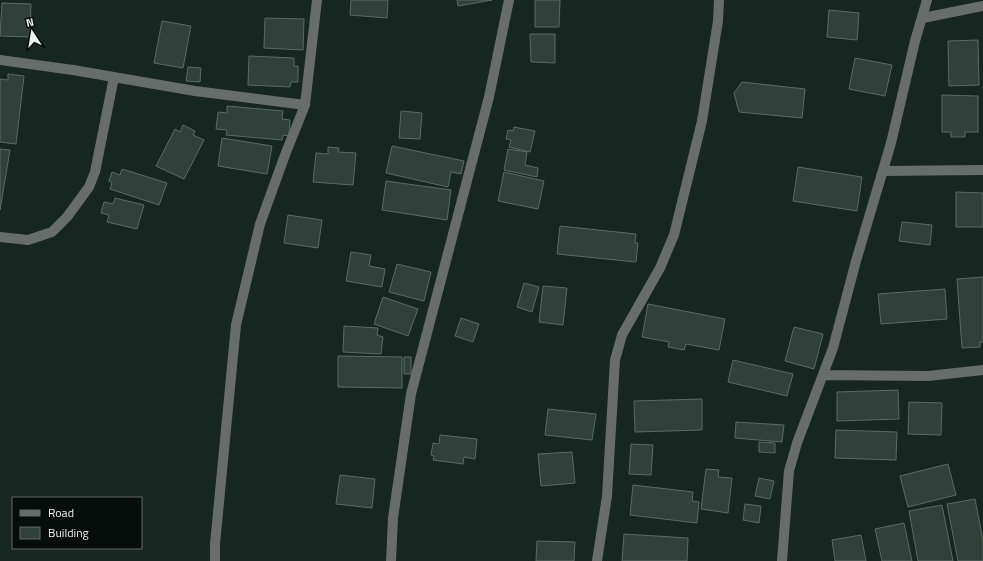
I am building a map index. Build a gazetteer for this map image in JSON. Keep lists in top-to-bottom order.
{
  "legend": ["Road", "Building"],
  "north": "top"
}
